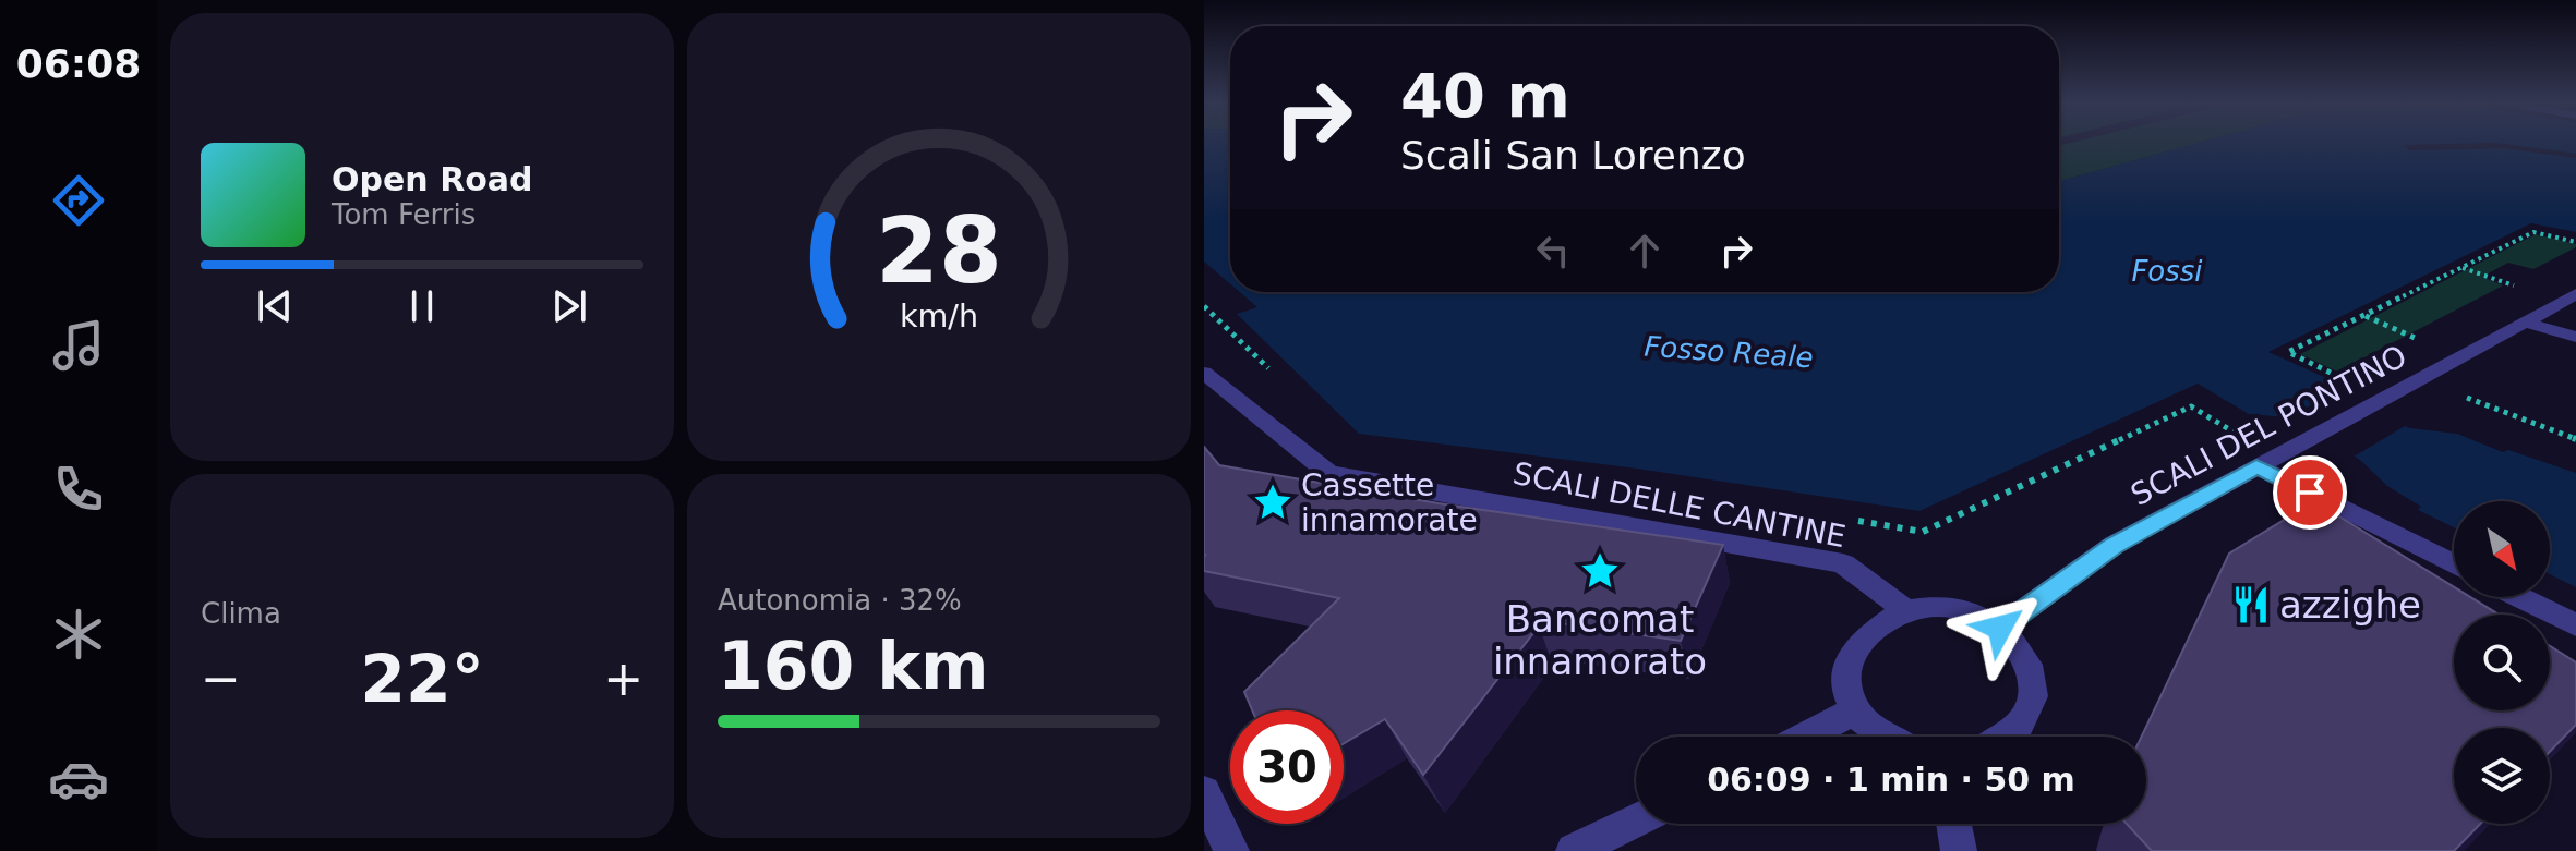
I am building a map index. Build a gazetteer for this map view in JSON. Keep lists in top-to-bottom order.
{
  "streets": {
    "street": ["SCALI DEL PONTINO", "SCALI DELLE CANTINE"]
  },
  "water": ["Fossi", "Fosso Reale"],
  "places": {
    "place": ["Cassette innamorate", "Bancomat innamorato"],
    "restaurant": ["azzighe"]
  },
  "north": "bottom right",
  "page": {
    "tabs": "06:08",
    "turn": ["40 m", "Scali San Lorenzo"],
    "song": ["Open Road", "Tom Ferris"],
    "tile": [
      "Clima",
      ["Autonomia · 32%", "160 km"]
    ],
    "heat": ["−", "22°", "+"],
    "limit": "30",
    "trip": "06:09 · 1 min · 50 m",
    "gauge": ["28", "km/h"]
  }
}
